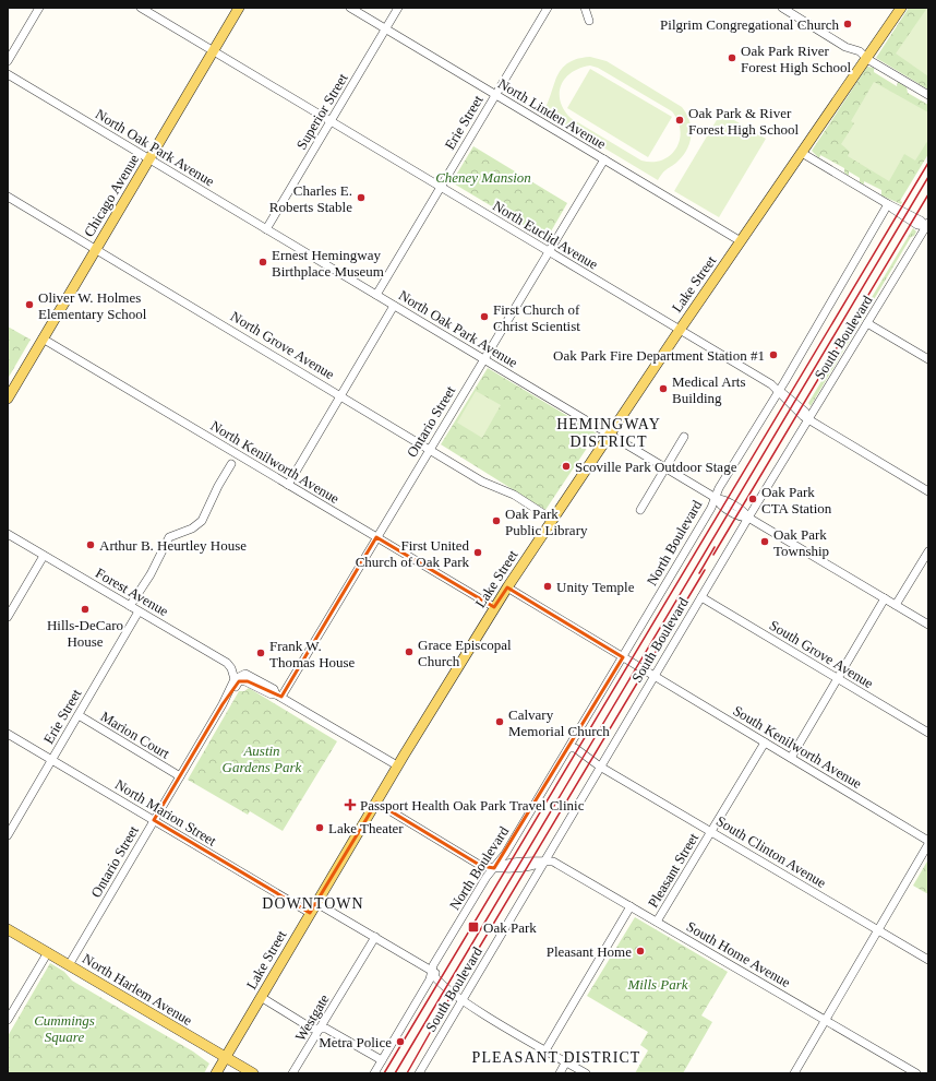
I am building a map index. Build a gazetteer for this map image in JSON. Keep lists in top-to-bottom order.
{
  "streets": {
    "main road": ["Chicago Avenue", "Lake Street", "North Harlem Avenue"],
    "street": [
      "Superior Street",
      "North Linden Avenue",
      "Erie Street",
      "North Oak Park Avenue",
      "North Euclid Avenue",
      "South Boulevard",
      "North Grove Avenue",
      "Ontario Street",
      "North Kenilworth Avenue",
      "North Boulevard",
      "Forest Avenue",
      "South Grove Avenue",
      "Marion Court",
      "South Kenilworth Avenue",
      "North Marion Street",
      "South Clinton Avenue",
      "Pleasant Street",
      "South Home Avenue",
      "Westgate"
    ]
  },
  "crossings": [
    ["Superior Street", "North Linden Avenue"],
    ["Superior Street", "North Oak Park Avenue"],
    ["Superior Street", "North Euclid Avenue"],
    ["North Linden Avenue", "Erie Street"],
    ["North Linden Avenue", "Lake Street"],
    ["North Linden Avenue", "Ontario Street"],
    ["Erie Street", "North Oak Park Avenue"],
    ["Erie Street", "North Euclid Avenue"],
    ["Erie Street", "Forest Avenue"],
    ["Erie Street", "Marion Court"],
    ["Erie Street", "North Marion Street"],
    ["North Oak Park Avenue", "Chicago Avenue"],
    ["North Oak Park Avenue", "Lake Street"],
    ["North Oak Park Avenue", "South Boulevard"],
    ["North Oak Park Avenue", "Ontario Street"],
    ["North Oak Park Avenue", "North Boulevard"],
    ["Chicago Avenue", "North Euclid Avenue"],
    ["Chicago Avenue", "North Grove Avenue"],
    ["Chicago Avenue", "North Kenilworth Avenue"],
    ["North Euclid Avenue", "Lake Street"],
    ["North Euclid Avenue", "South Boulevard"],
    ["North Euclid Avenue", "Ontario Street"],
    ["North Euclid Avenue", "North Boulevard"],
    ["Lake Street", "North Kenilworth Avenue"],
    ["Lake Street", "North Marion Street"],
    ["Lake Street", "North Harlem Avenue"],
    ["South Boulevard", "South Grove Avenue"],
    ["South Boulevard", "South Kenilworth Avenue"],
    ["South Boulevard", "South Clinton Avenue"],
    ["South Boulevard", "South Home Avenue"],
    ["North Grove Avenue", "Ontario Street"],
    ["Ontario Street", "North Kenilworth Avenue"],
    ["Ontario Street", "Forest Avenue"],
    ["Ontario Street", "Marion Court"],
    ["Ontario Street", "North Marion Street"],
    ["Ontario Street", "North Harlem Avenue"],
    ["North Boulevard", "South Clinton Avenue"],
    ["North Boulevard", "South Home Avenue"],
    ["South Kenilworth Avenue", "Pleasant Street"],
    ["South Clinton Avenue", "Pleasant Street"],
    ["Pleasant Street", "South Home Avenue"]
  ],
  "districts": ["HEMINGWAY DISTRICT", "DOWNTOWN", "PLEASANT DISTRICT"],
  "parks": [
    "Cheney Mansion",
    "Austin Gardens Park",
    "Mills Park",
    "Cummings Square"
  ],
  "places": {
    "other": [
      "Pilgrim Congregational Church",
      "Oak Park River Forest High School",
      "Oak Park & River Forest High School",
      "Charles E. Roberts Stable",
      "Ernest Hemingway Birthplace Museum",
      "Oliver W. Holmes Elementary School",
      "First Church of Christ Scientist",
      "Oak Park Fire Department Station #1",
      "Medical Arts Building",
      "Scoville Park Outdoor Stage",
      "Oak Park CTA Station",
      "Oak Park Public Library",
      "Oak Park Township",
      "Arthur B. Heurtley House",
      "First United Church of Oak Park",
      "Unity Temple",
      "Hills-DeCaro House",
      "Grace Episcopal Church",
      "Frank W. Thomas House",
      "Calvary Memorial Church",
      "Lake Theater",
      "Pleasant Home",
      "Metra Police"
    ],
    "health": ["Passport Health Oak Park Travel Clinic"],
    "transit": ["Oak Park"]
  }
}
